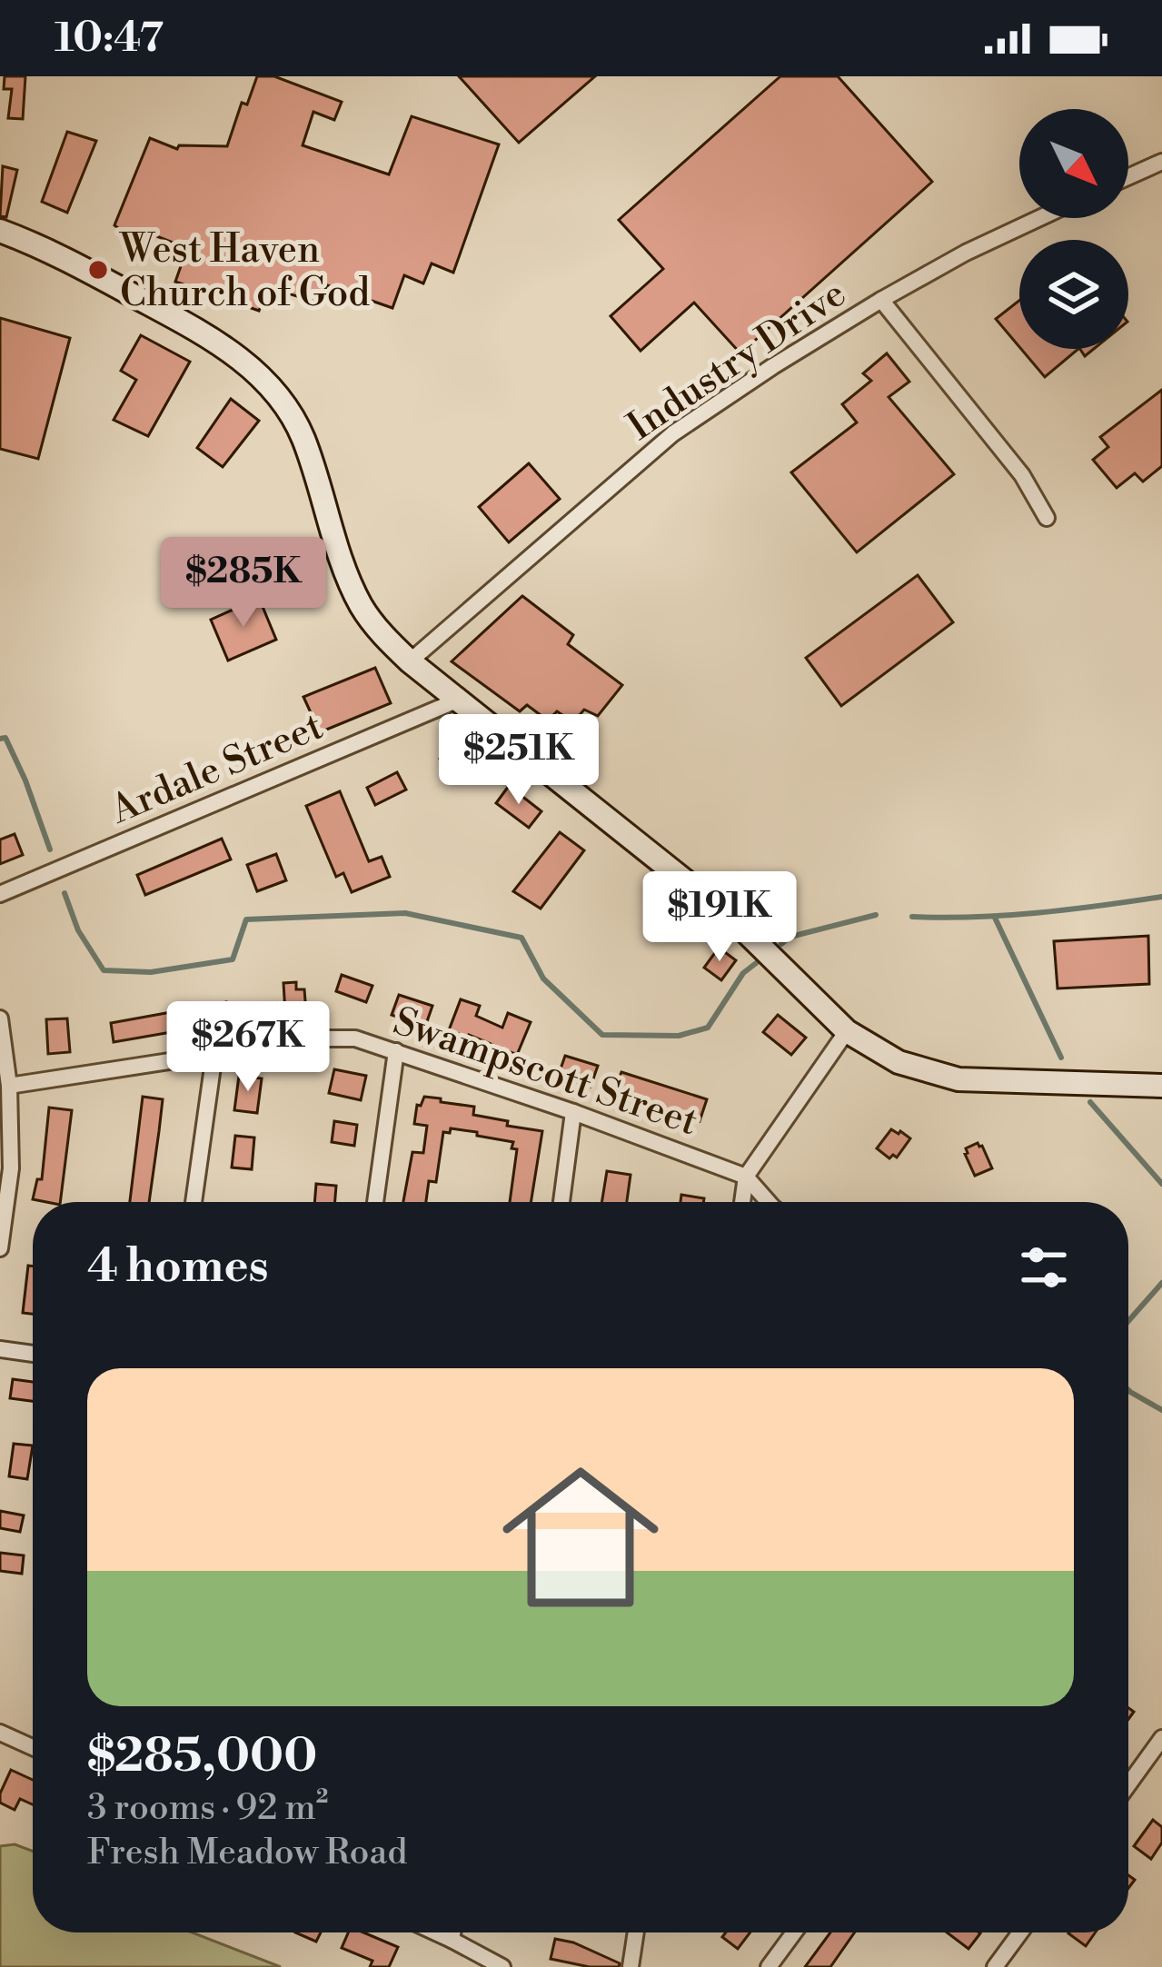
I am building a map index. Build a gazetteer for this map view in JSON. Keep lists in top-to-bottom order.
{
  "streets": {
    "street": ["Industry Drive", "Ardale Street", "Swampscott Street"]
  },
  "places": ["West Haven Church of God"],
  "north": "bottom right",
  "page": {
    "status": "10:47",
    "price": [
      "$285K",
      "$251K",
      "$191K",
      "$267K"
    ],
    "heading": "4 homes",
    "list": [
      {
        "name": "$285,000",
        "note": "3 rooms · 92 m² · Fresh Meadow Road"
      }
    ]
  }
}
